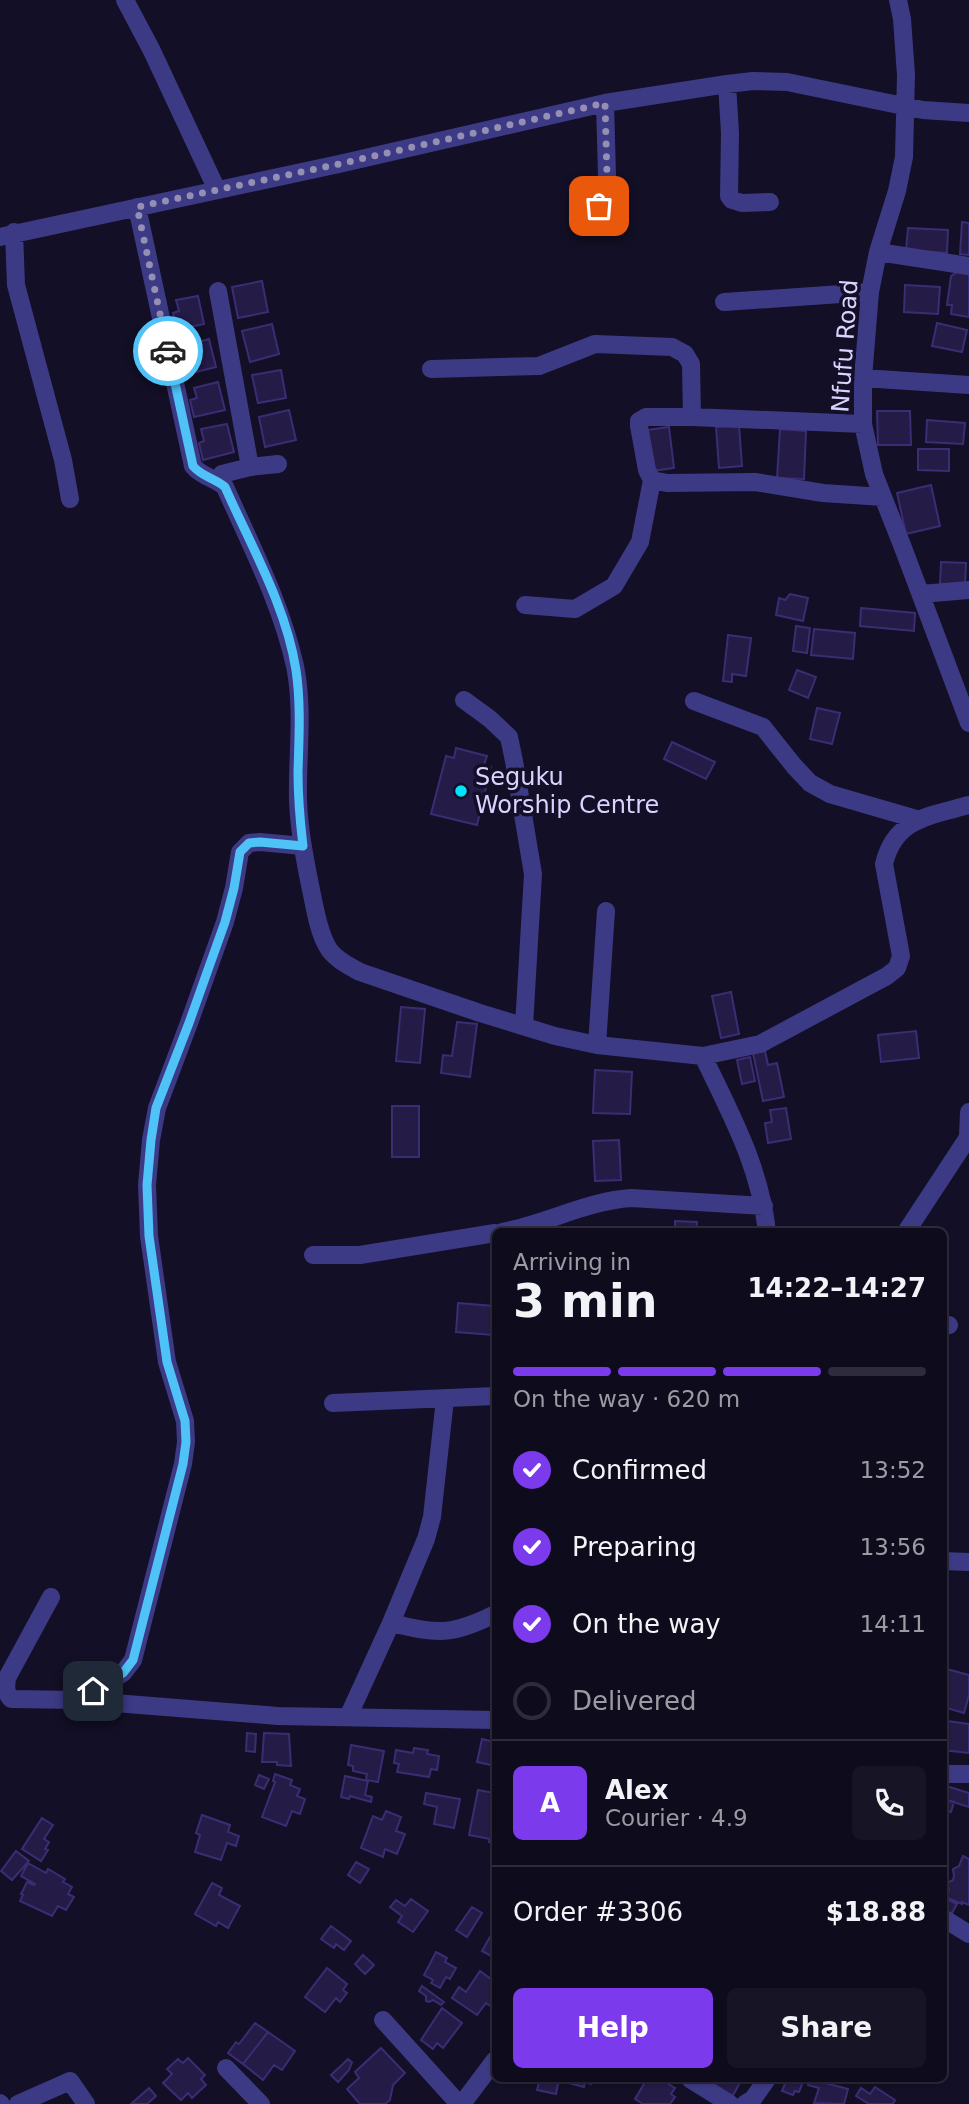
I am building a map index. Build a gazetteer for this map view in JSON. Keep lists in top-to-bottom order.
{
  "streets": {
    "street": ["Nfufu Road"]
  },
  "places": ["Seguku Worship Centre"],
  "page": {
    "heading": ["3 min", "Arriving in", "14:22–14:27"],
    "panel": [
      "Alex",
      "Courier · 4.9",
      "Order #3306",
      "$18.88"
    ],
    "bar": "On the way · 620 m",
    "list": [
      ["Confirmed", "13:52"],
      ["Preparing", "13:56"],
      ["On the way", "14:11"],
      "Delivered"
    ],
    "round": "A",
    "buttons": ["Help", "Share"]
  }
}
